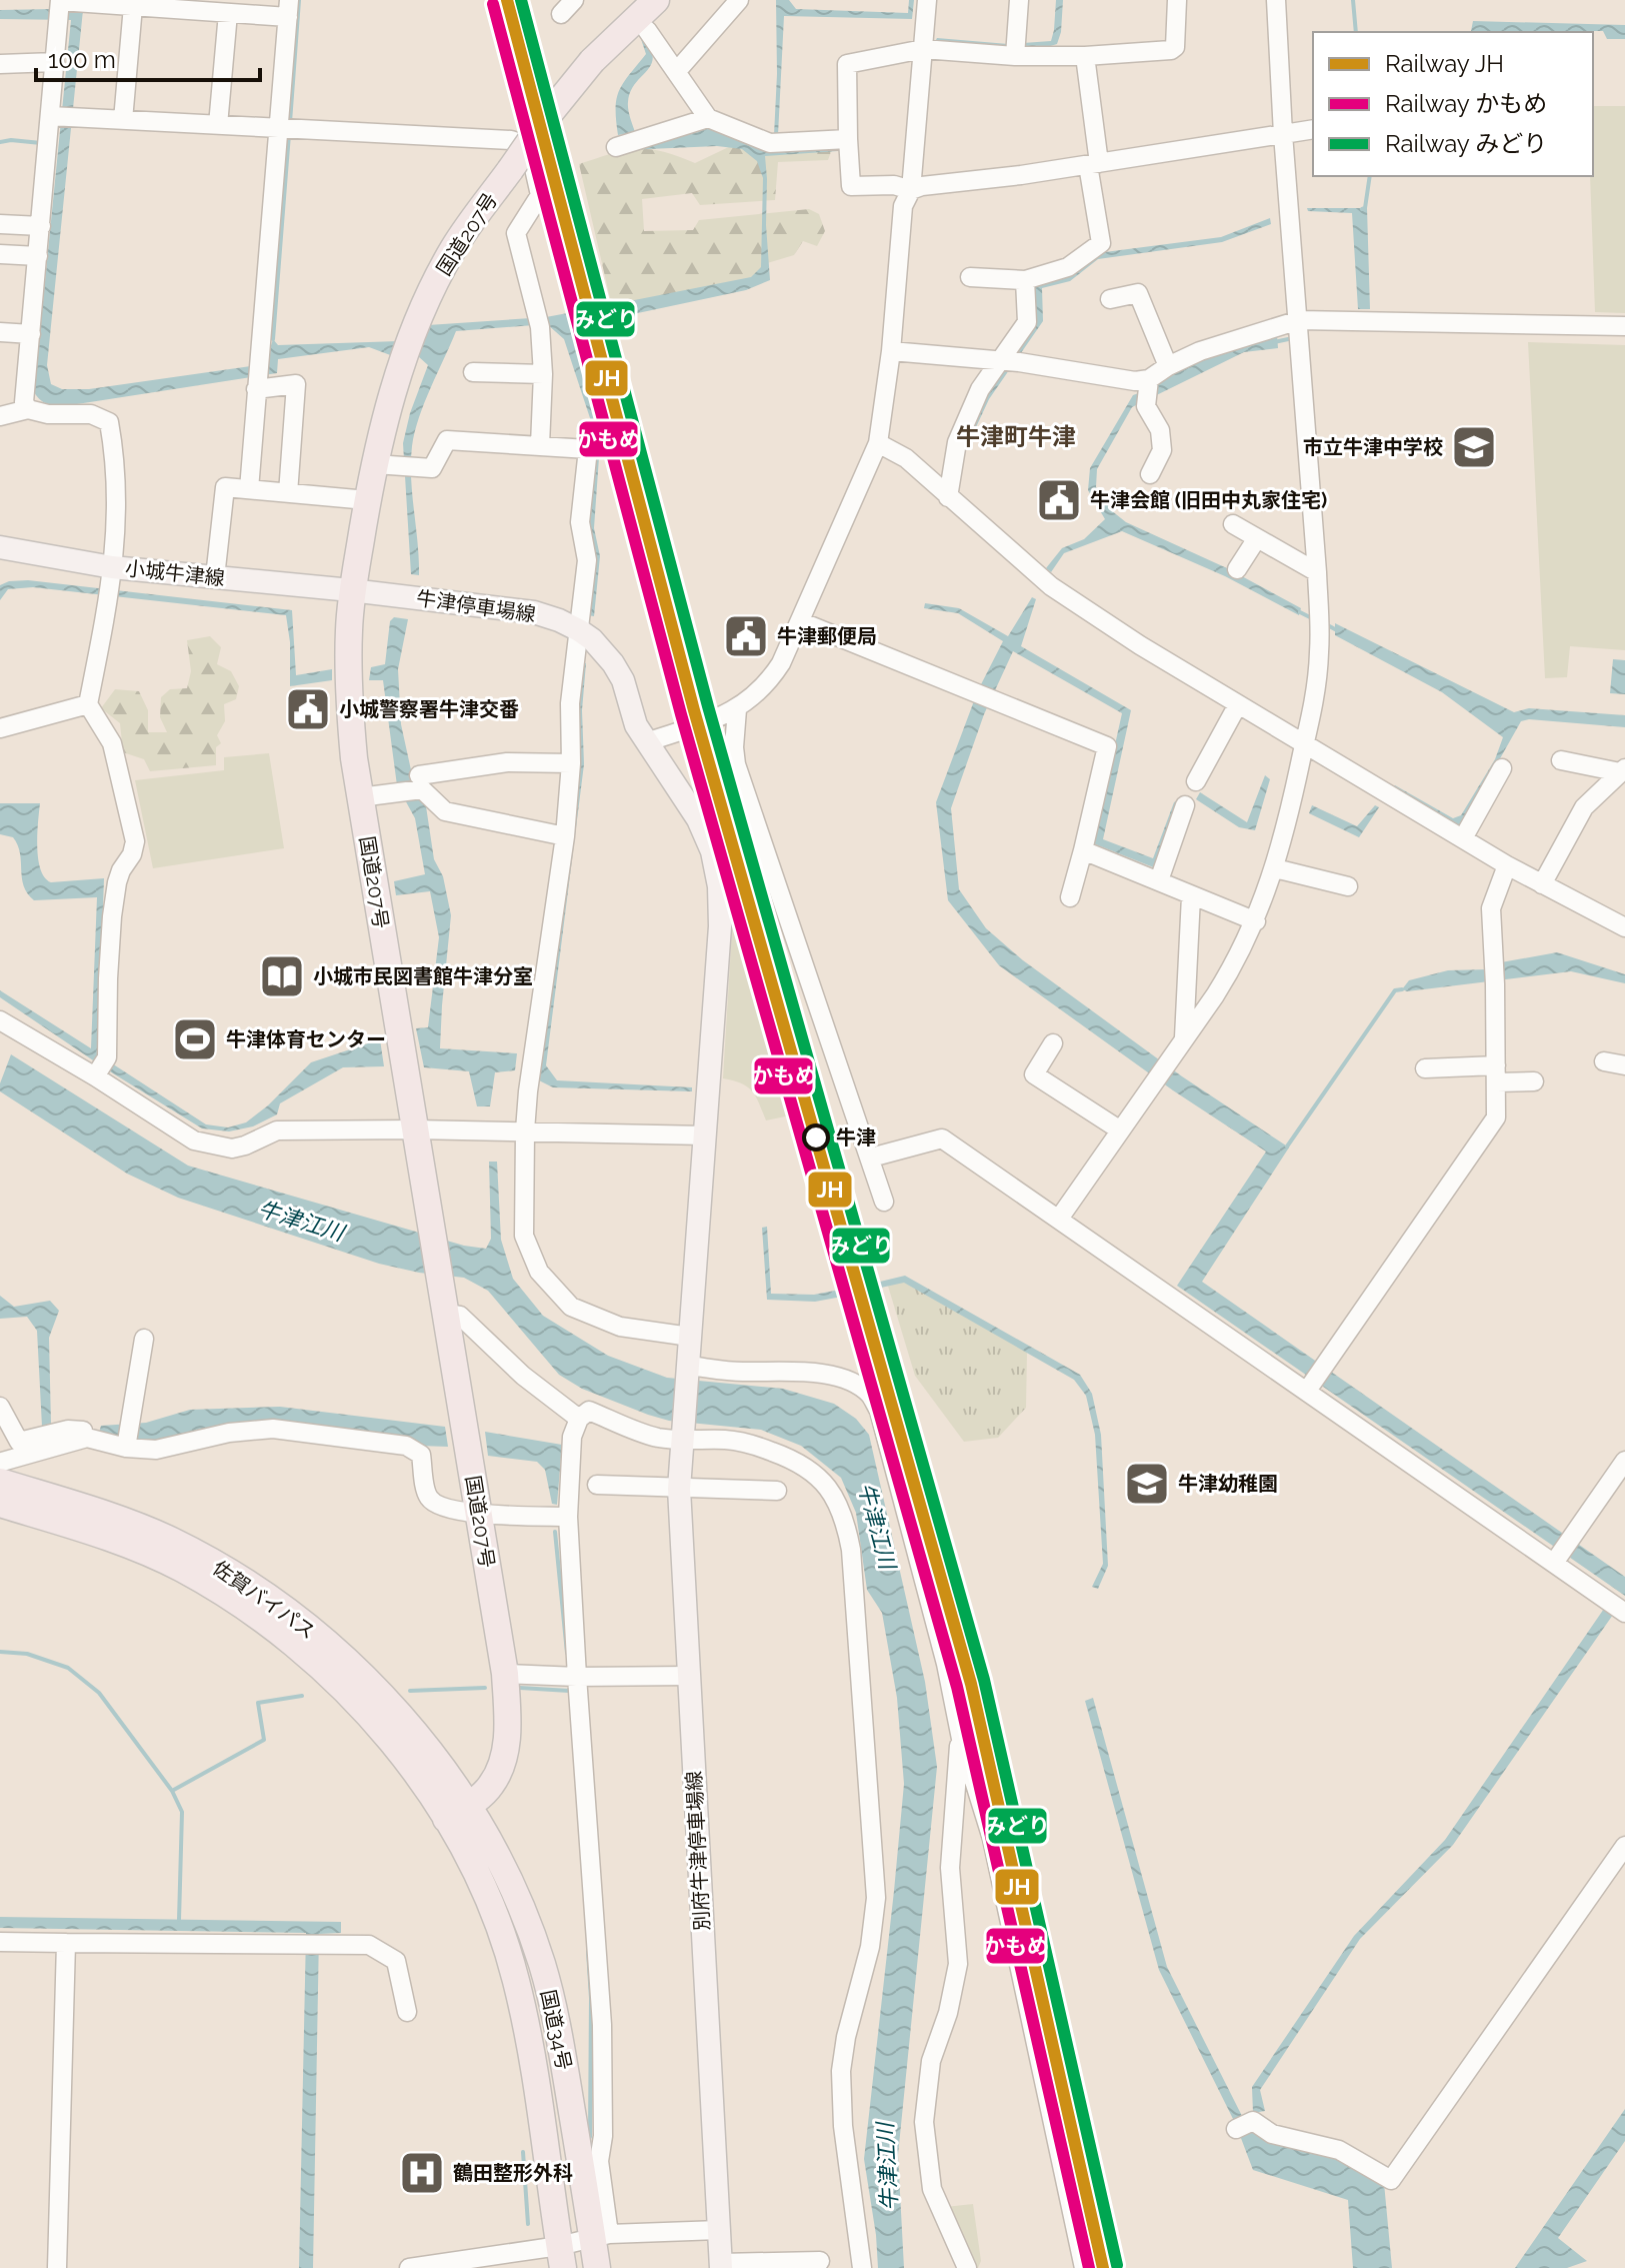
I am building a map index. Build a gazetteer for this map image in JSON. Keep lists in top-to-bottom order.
{
  "streets": {
    "highway": ["国道207号", "佐賀バイパス", "国道34号"],
    "main road": ["小城牛津線", "牛津停車場線", "別府牛津停車場線"]
  },
  "crossings": [
    ["国道207号", "小城牛津線"],
    ["国道207号", "牛津停車場線"],
    ["国道207号", "佐賀バイパス"],
    ["国道207号", "国道34号"],
    ["小城牛津線", "牛津停車場線"],
    ["佐賀バイパス", "国道34号"]
  ],
  "districts": ["牛津町牛津"],
  "water": ["牛津江川"],
  "places": {
    "school or university": ["市立牛津中学校", "牛津幼稚園"],
    "public building": ["牛津会館 (旧田中丸家住宅)", "牛津郵便局", "小城警察署牛津交番"],
    "library": ["小城市民図書館牛津分室"],
    "sports": ["牛津体育センター"],
    "other": ["牛津"],
    "hospital": ["鶴田整形外科"]
  },
  "lines": ["rail line JH", "rail line みどり", "rail line かもめ"],
  "legend": ["Railway JH", "Railway かもめ", "Railway みどり"],
  "scale_bar": "100 m"
}
